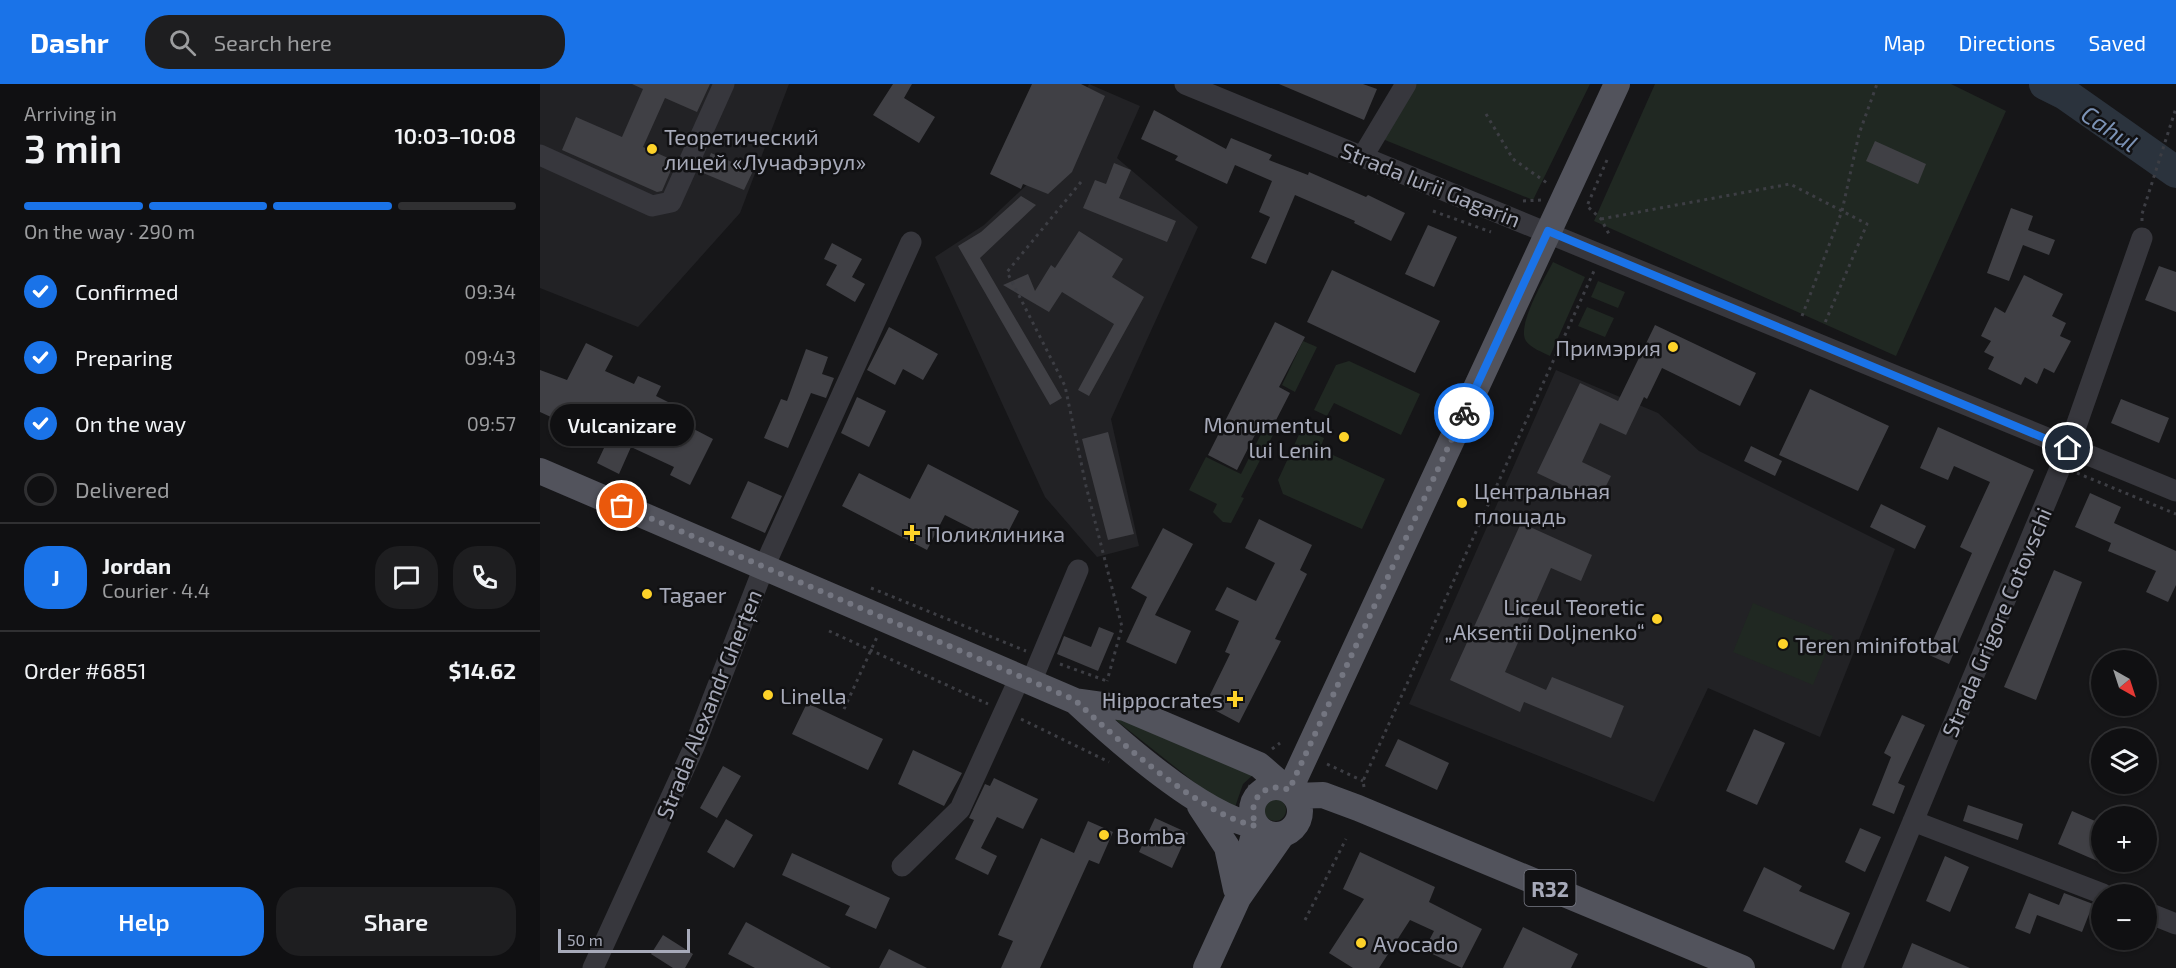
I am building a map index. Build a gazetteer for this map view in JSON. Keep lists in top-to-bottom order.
{
  "streets": {
    "main road": ["R32"],
    "street": ["Strada Iurii Gagarin", "Strada Grigore Cotovschi", "Strada Alexandr Gherțen"]
  },
  "crossings": [
    ["Strada Iurii Gagarin", "Strada Grigore Cotovschi"]
  ],
  "water": ["Cahul"],
  "places": {
    "other": [
      "Теоретический лицей «Лучафэрул»",
      "Примэрия",
      "Monumentul lui Lenin",
      "Центральная площадь",
      "Vulcanizare",
      "Tagaer",
      "Liceul Teoretic „Aksentii Doljnenko“",
      "Teren minifotbal",
      "Linella",
      "Bomba",
      "Avocado"
    ],
    "health": ["Поликлиника", "Hippocrates"]
  },
  "scale_bar": "50 m",
  "north": "bottom right",
  "page": {
    "header": "Dashr",
    "search": "Search here",
    "nav": ["Map", "Directions", "Saved"],
    "heading": ["3 min", "Arriving in", "10:03–10:08"],
    "panel": [
      "Jordan",
      "Courier · 4.4",
      "Order #6851",
      "$14.62"
    ],
    "bar": "On the way · 290 m",
    "list": [
      ["Confirmed", "09:34"],
      ["Preparing", "09:43"],
      ["On the way", "09:57"],
      "Delivered"
    ],
    "bubble": "Vulcanizare",
    "round": "J",
    "map_buttons": ["+", "−"],
    "buttons": ["Help", "Share"],
    "scale": "50 m"
  }
}
